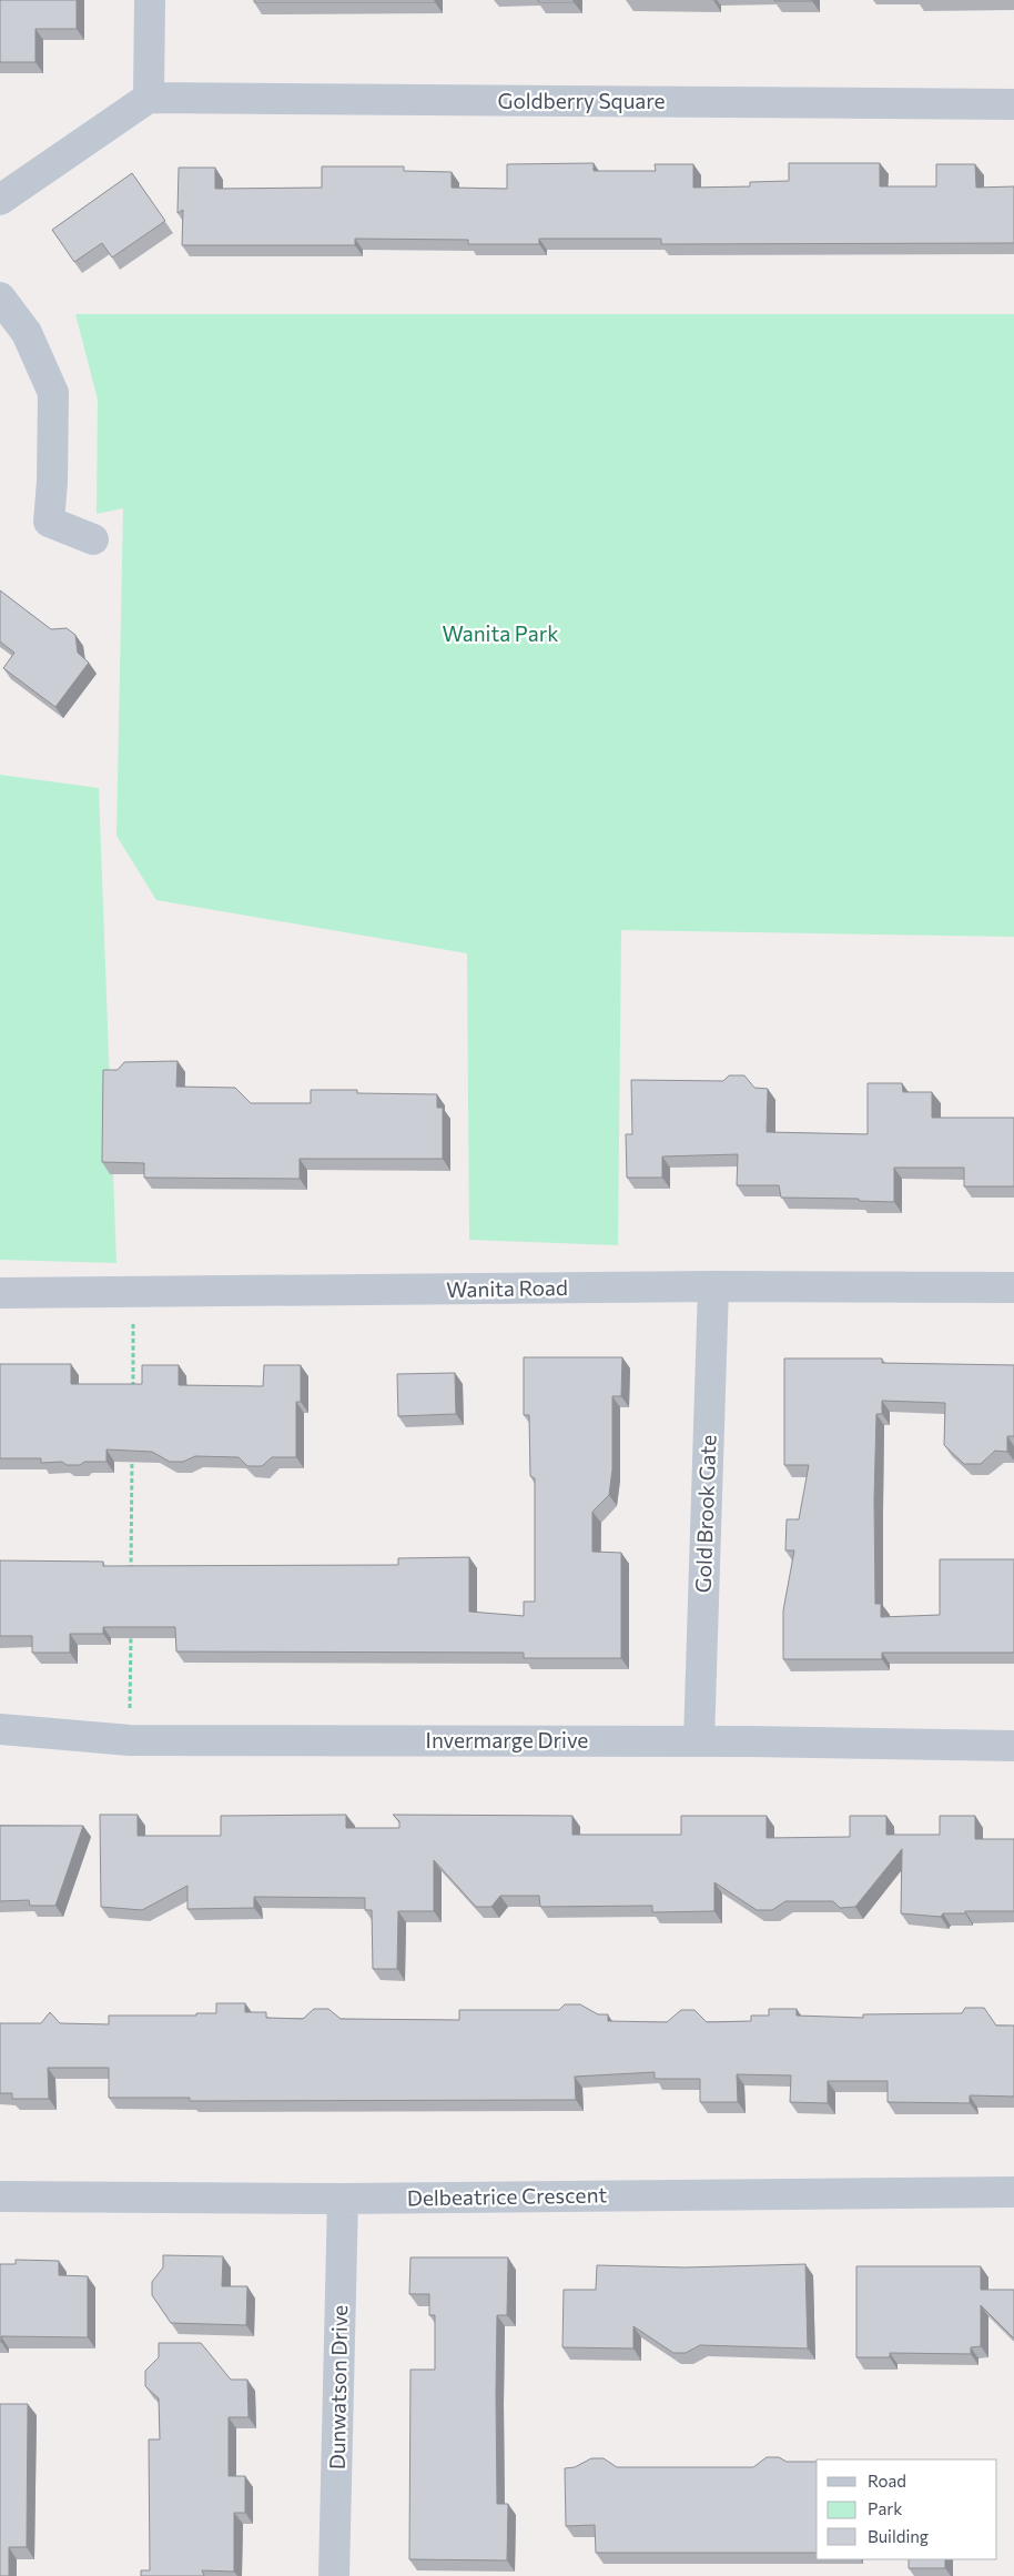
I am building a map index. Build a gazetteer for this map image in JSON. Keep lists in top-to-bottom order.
{
  "streets": {
    "street": [
      "Goldberry Square",
      "Wanita Road",
      "Gold Brook Gate",
      "Invermarge Drive",
      "Delbeatrice Crescent",
      "Dunwatson Drive"
    ]
  },
  "crossings": [
    ["Wanita Road", "Gold Brook Gate"],
    ["Gold Brook Gate", "Invermarge Drive"],
    ["Delbeatrice Crescent", "Dunwatson Drive"]
  ],
  "parks": ["Wanita Park"],
  "legend": ["Road", "Park", "Building"]
}
